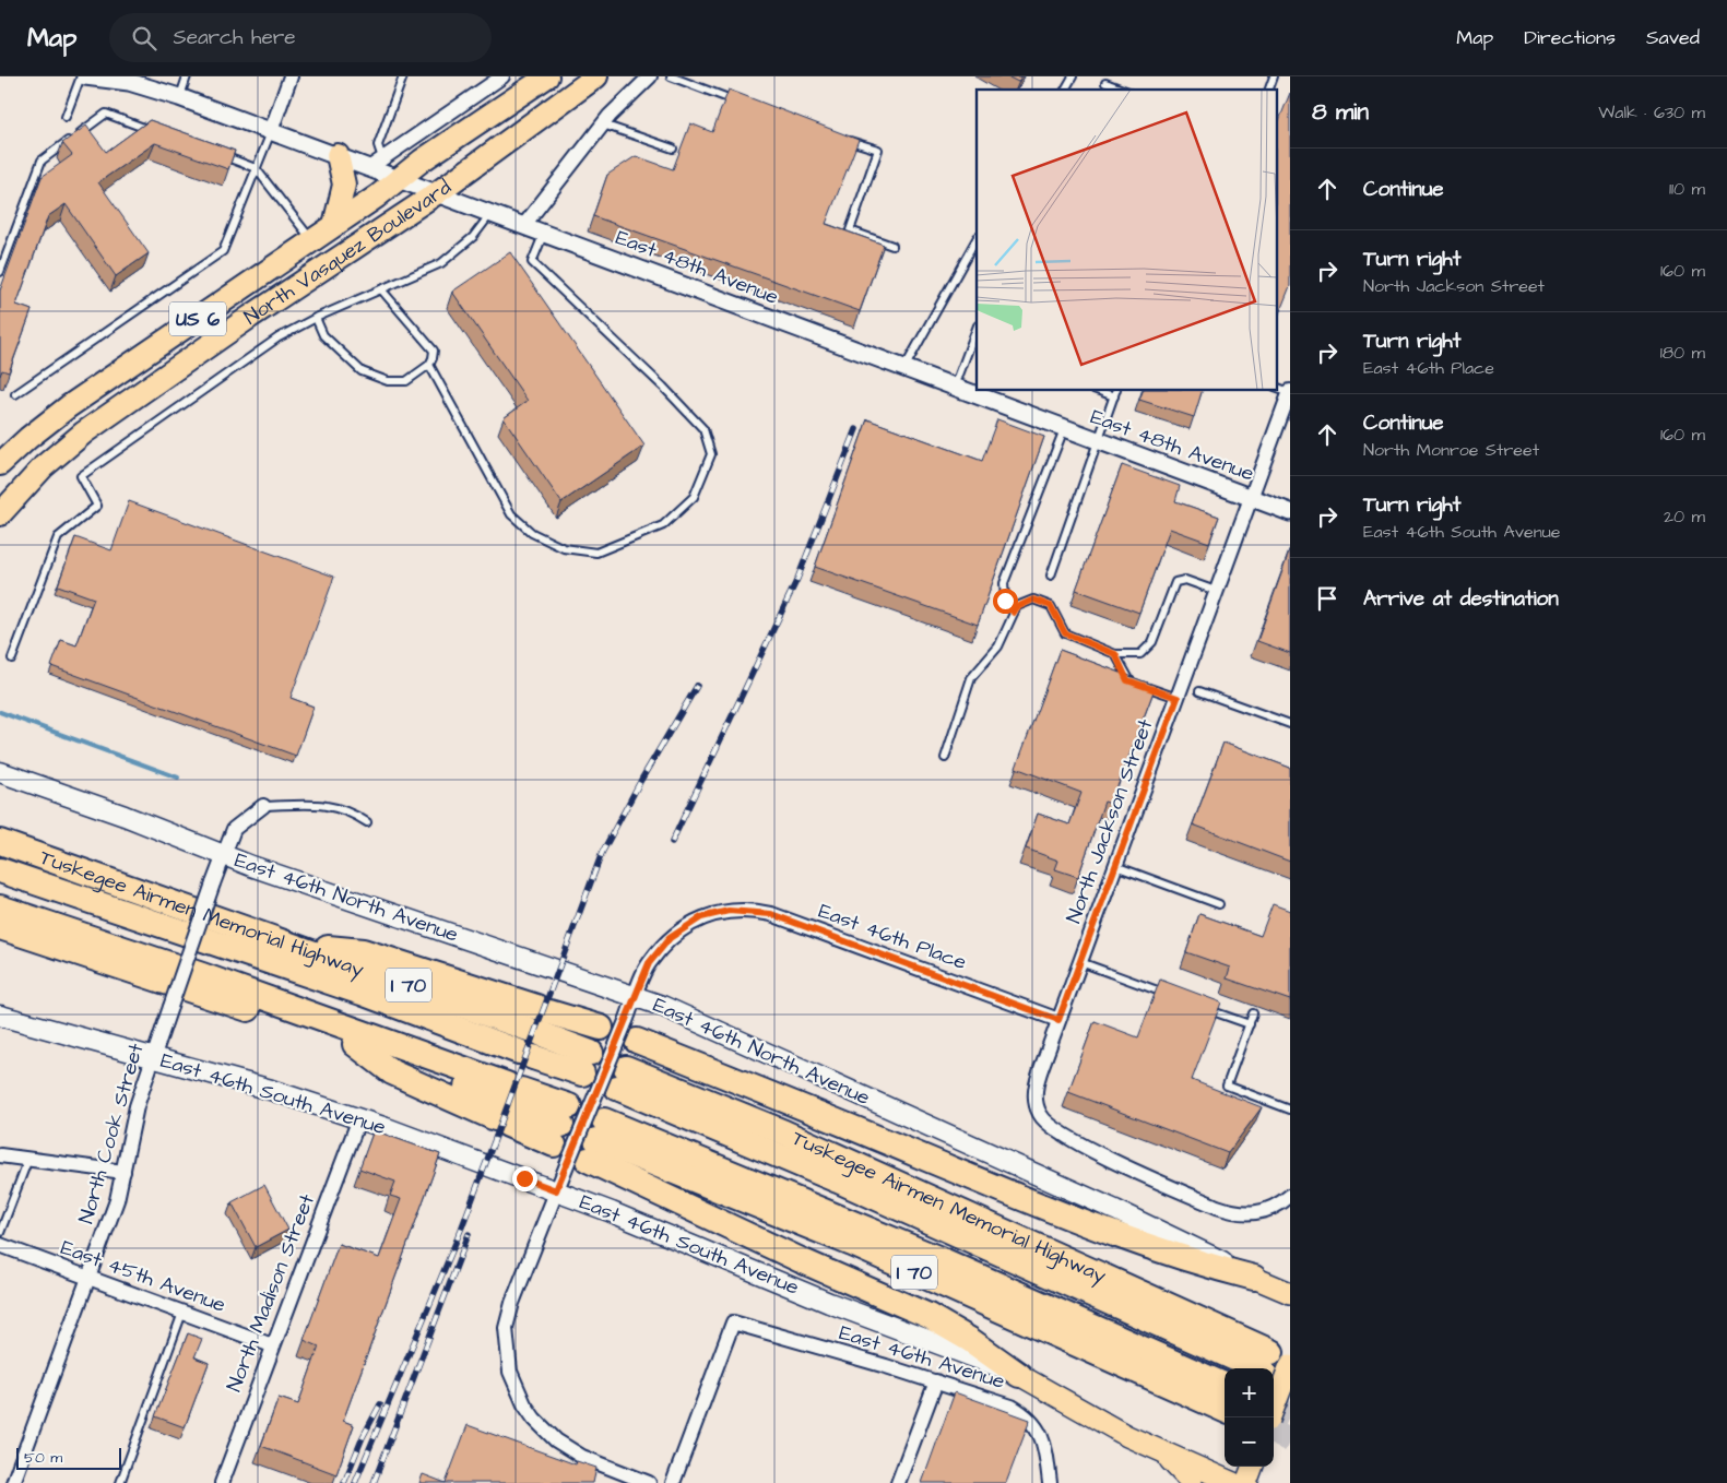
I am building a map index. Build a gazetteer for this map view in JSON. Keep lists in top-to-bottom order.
{
  "streets": {
    "highway": [
      "North Vasquez Boulevard",
      "US 6",
      "Tuskegee Airmen Memorial Highway",
      "I 70"
    ],
    "main road": ["East 46th North Avenue", "East 46th South Avenue"],
    "street": [
      "East 48th Avenue",
      "North Jackson Street",
      "East 46th Place",
      "North Cook Street",
      "East 45th Avenue",
      "North Madison Street",
      "East 46th Avenue"
    ]
  },
  "crossings": [
    ["North Vasquez Boulevard", "East 48th Avenue"],
    ["East 48th Avenue", "North Jackson Street"],
    ["North Jackson Street", "East 46th Place"],
    ["East 46th North Avenue", "East 46th Place"],
    ["East 46th North Avenue", "North Cook Street"],
    ["East 46th South Avenue", "North Cook Street"],
    ["East 46th South Avenue", "North Madison Street"],
    ["North Cook Street", "East 45th Avenue"],
    ["East 45th Avenue", "North Madison Street"]
  ],
  "scale_bar": "50 m",
  "page": {
    "header": "Map",
    "search": "Search here",
    "nav": ["Map", "Directions", "Saved"],
    "heading": ["8 min", "Walk · 630 m"],
    "list": [
      ["Continue", "110 m"],
      ["Turn right", "North Jackson Street", "160 m"],
      ["Turn right", "East 46th Place", "180 m"],
      ["Continue", "North Monroe Street", "160 m"],
      ["Turn right", "East 46th South Avenue", "20 m"],
      "Arrive at destination"
    ],
    "map_buttons": ["+", "−"],
    "scale": "50 m"
  }
}
